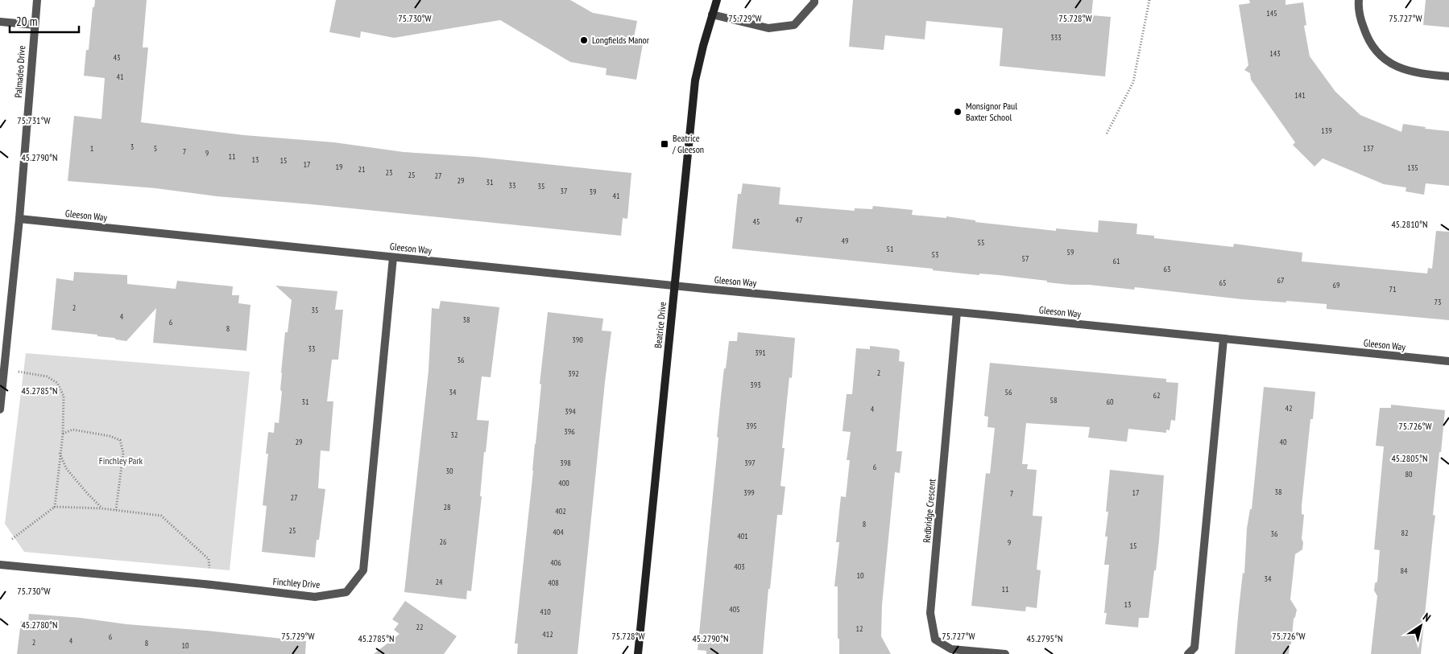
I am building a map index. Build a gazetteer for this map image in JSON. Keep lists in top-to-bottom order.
{
  "streets": {
    "street": [
      "Palmadeo Drive",
      "Gleeson Way",
      "Beatrice Drive",
      "Redbridge Crescent",
      "Finchley Drive"
    ]
  },
  "crossings": [
    ["Palmadeo Drive", "Gleeson Way"],
    ["Gleeson Way", "Beatrice Drive"],
    ["Gleeson Way", "Redbridge Crescent"],
    ["Gleeson Way", "Finchley Drive"]
  ],
  "parks": ["Finchley Park"],
  "places": {
    "other": ["Longfields Manor", "Monsignor Paul Baxter School"],
    "transit": ["Beatrice / Gleeson"]
  },
  "house_numbers": [
    "145",
    "333",
    "143",
    "43",
    "41",
    "141",
    "139",
    "3",
    "1",
    "5",
    "137",
    "7",
    "9",
    "11",
    "13",
    "15",
    "17",
    "19",
    "135",
    "21",
    "23",
    "25",
    "27",
    "29",
    "31",
    "33",
    "35",
    "37",
    "39",
    "41",
    "47",
    "45",
    "49",
    "55",
    "51",
    "59",
    "53",
    "57",
    "61",
    "63",
    "67",
    "65",
    "69",
    "71",
    "73",
    "2",
    "35",
    "4",
    "38",
    "6",
    "8",
    "390",
    "33",
    "391",
    "36",
    "2",
    "392",
    "393",
    "34",
    "56",
    "62",
    "58",
    "31",
    "60",
    "42",
    "4",
    "394",
    "395",
    "396",
    "32",
    "29",
    "40",
    "398",
    "397",
    "6",
    "30",
    "80",
    "400",
    "38",
    "399",
    "17",
    "7",
    "27",
    "28",
    "402",
    "8",
    "25",
    "404",
    "82",
    "36",
    "401",
    "26",
    "9",
    "15",
    "406",
    "403",
    "84",
    "10",
    "34",
    "24",
    "408",
    "11",
    "13",
    "405",
    "410",
    "22",
    "12",
    "412",
    "6",
    "4",
    "2",
    "8",
    "10"
  ],
  "scale_bar": "20 m",
  "north": "top right",
  "coordinates": [
    "75.730°W",
    "75.729°W",
    "75.728°W",
    "75.727°W",
    "75.731°W",
    "45.2790°N",
    "45.2810°N",
    "45.2785°N",
    "75.726°W",
    "45.2805°N",
    "45.2780°N",
    "45.2795°N"
  ]
}
